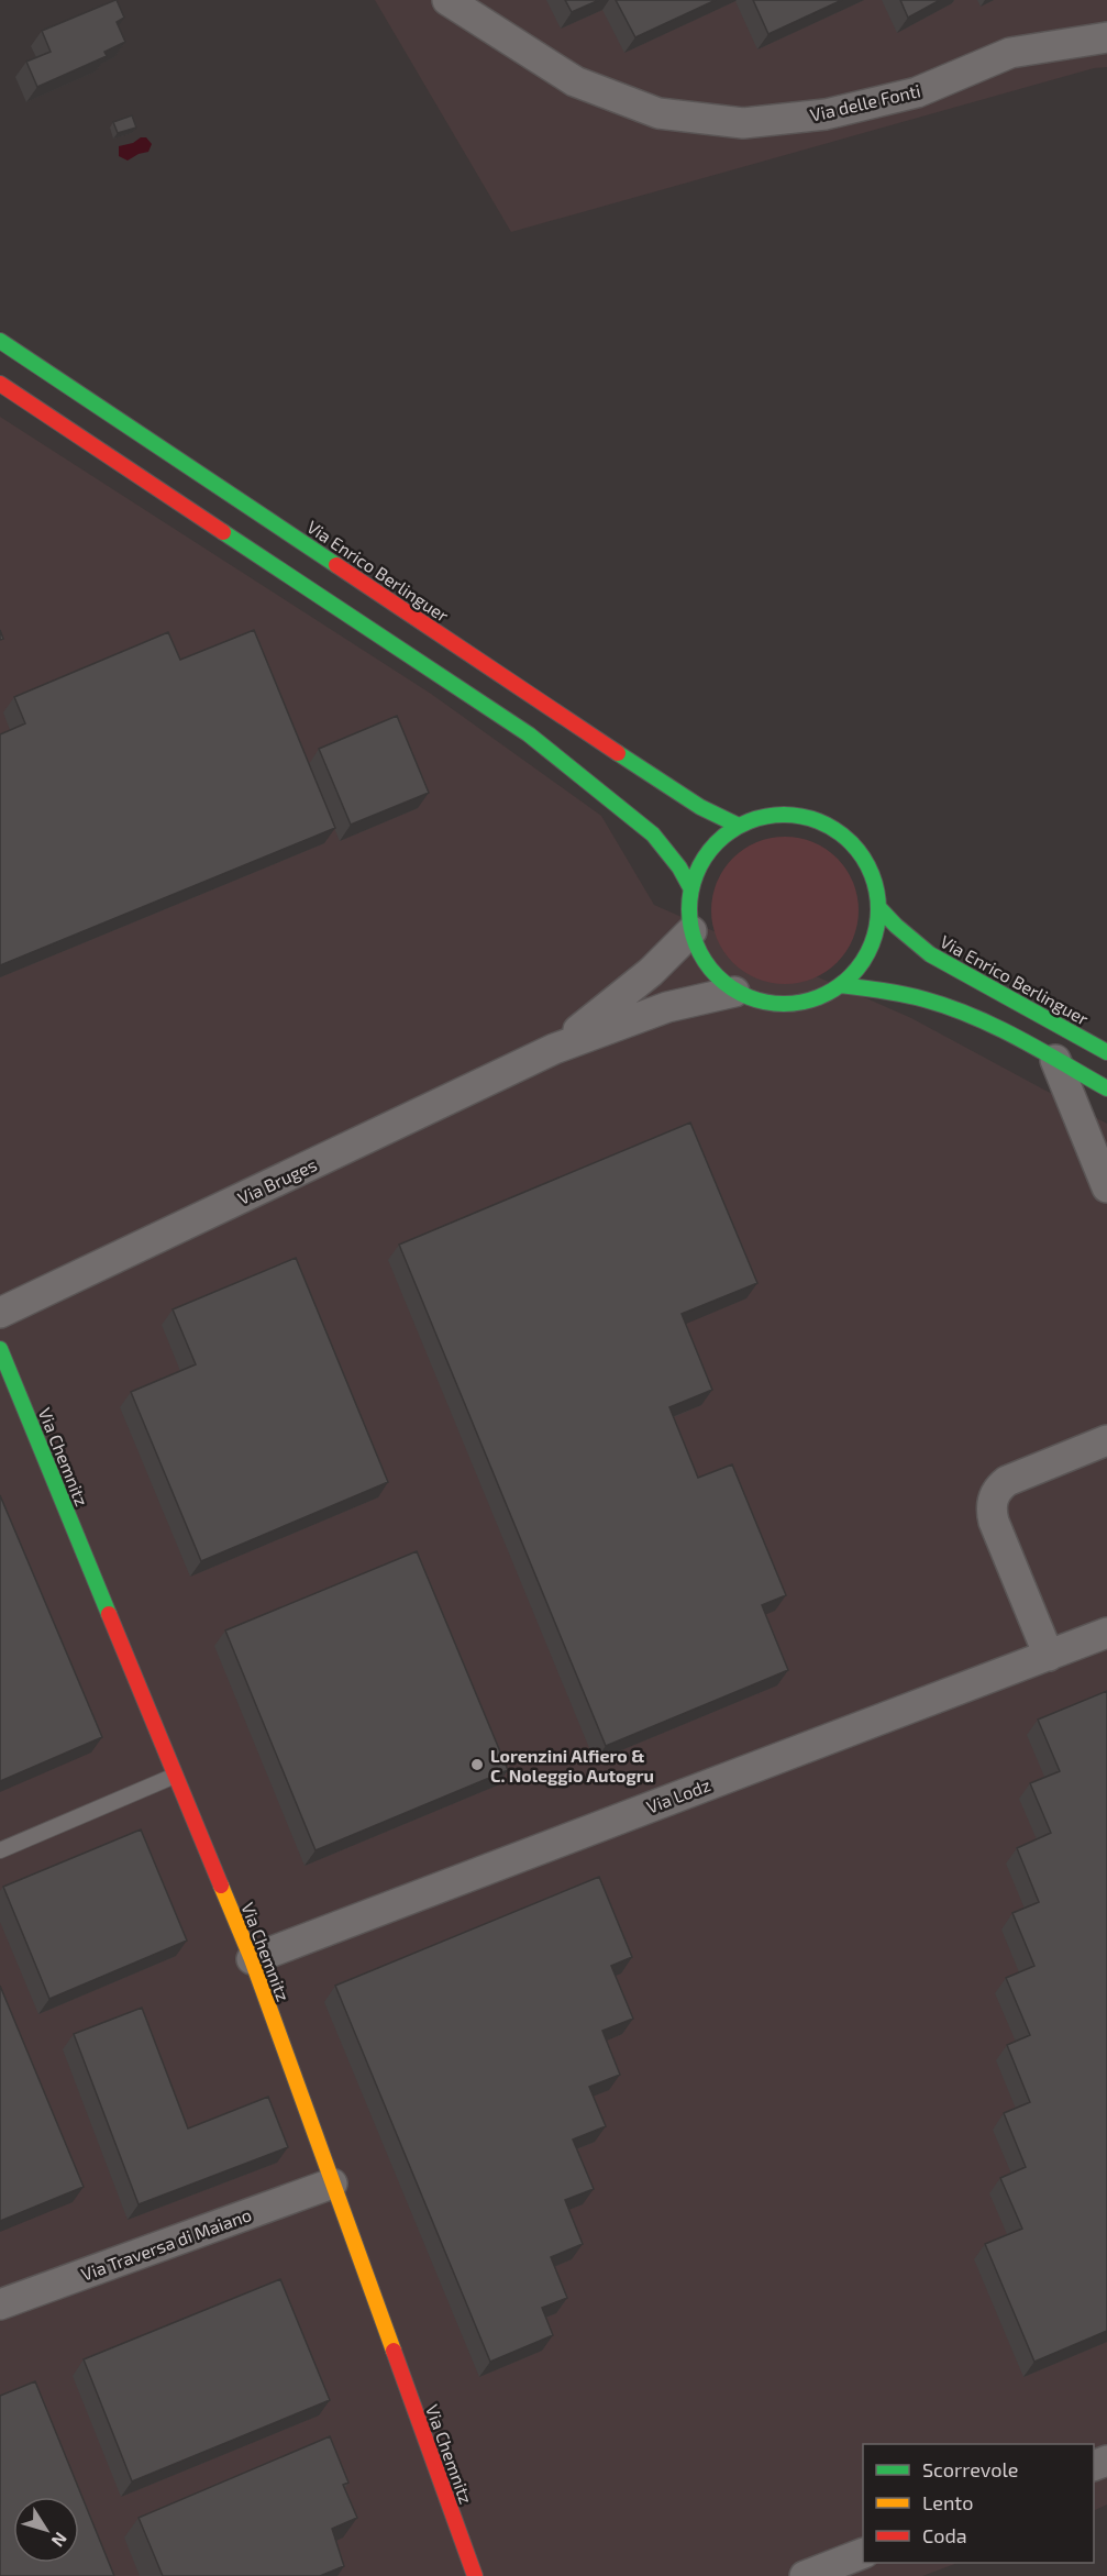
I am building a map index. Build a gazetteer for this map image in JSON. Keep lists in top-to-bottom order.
{
  "streets": {
    "main road": ["Via Enrico Berlinguer", "Via Chemnitz"],
    "street": [
      "Via delle Fonti",
      "Via Bruges",
      "Via Lodz",
      "Via Traversa di Maiano"
    ]
  },
  "crossings": [
    ["Via Enrico Berlinguer", "Via Bruges"],
    ["Via Chemnitz", "Via Lodz"],
    ["Via Chemnitz", "Via Traversa di Maiano"]
  ],
  "places": ["Lorenzini Alfiero & C. Noleggio Autogru"],
  "legend": ["Scorrevole", "Lento", "Coda"],
  "north": "bottom right"
}
